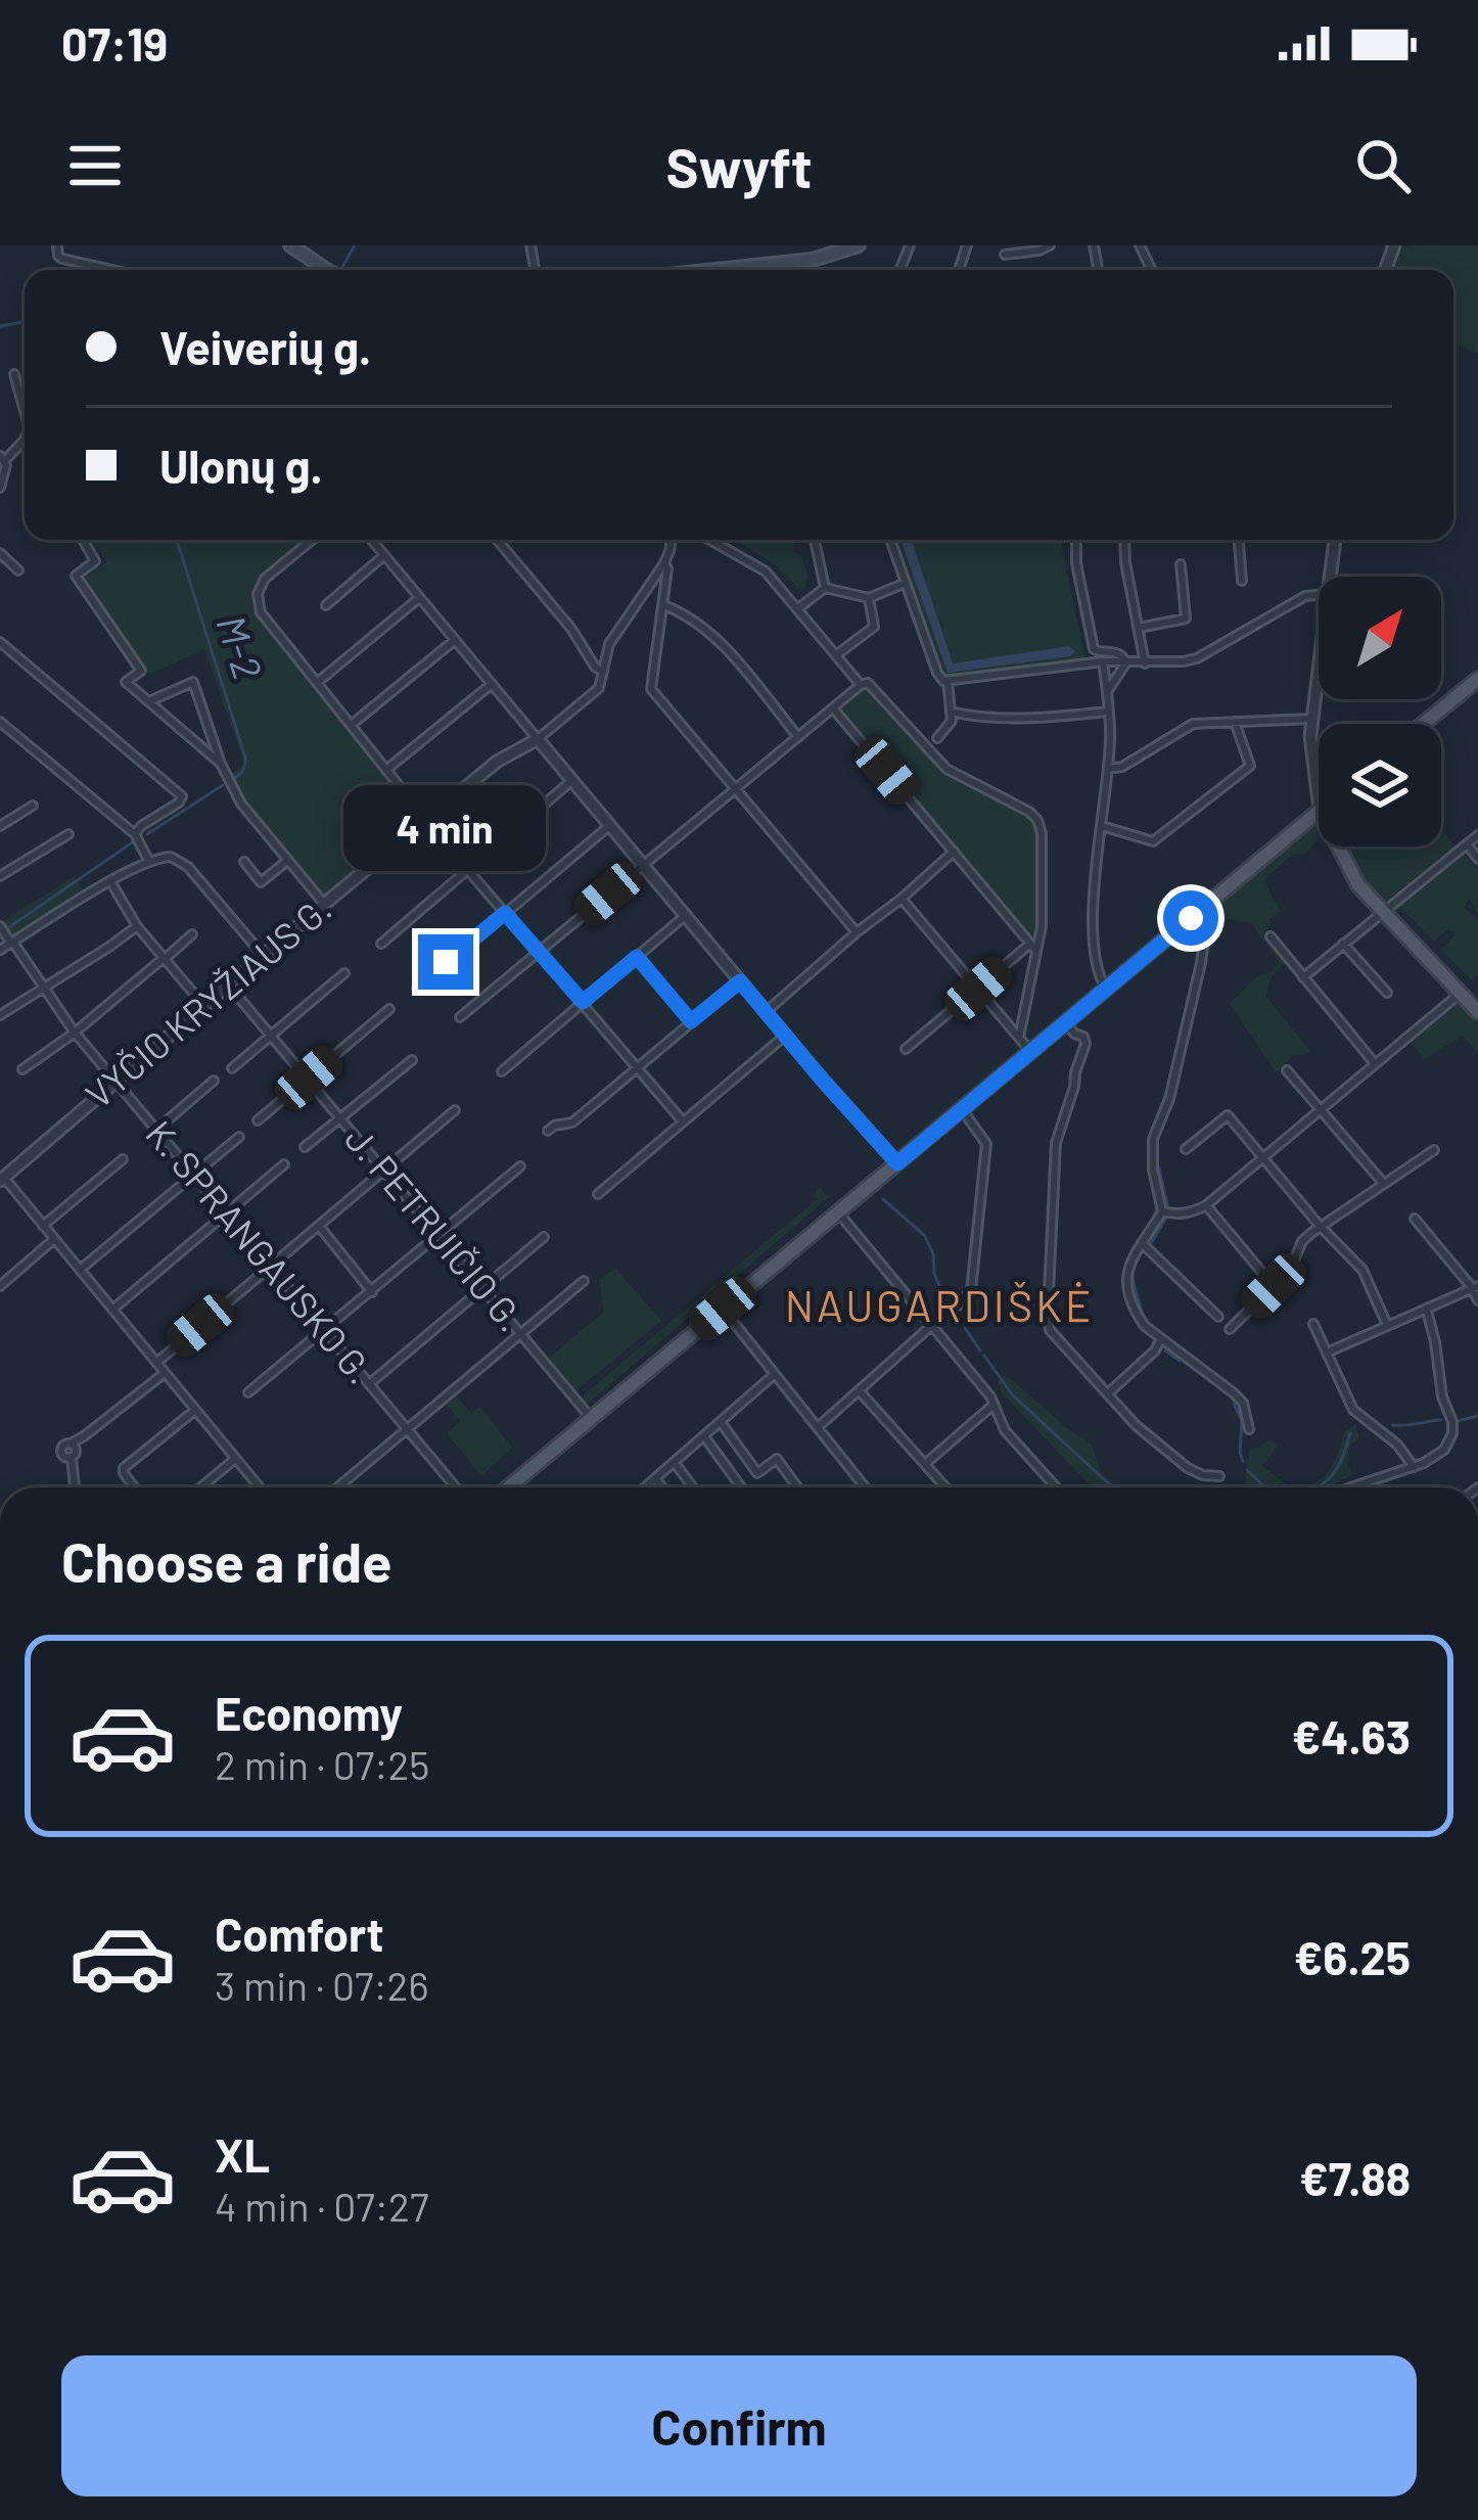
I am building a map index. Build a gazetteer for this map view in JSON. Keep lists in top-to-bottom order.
{
  "streets": {
    "street": ["VYČIO KRYŽIAUS G.", "J. PETRUIČIO G.", "K. SPRANGAUSKO G."]
  },
  "crossings": [
    ["VYČIO KRYŽIAUS G.", "J. PETRUIČIO G."],
    ["VYČIO KRYŽIAUS G.", "K. SPRANGAUSKO G."]
  ],
  "districts": ["NAUGARDIŠKĖ"],
  "water": ["M-2"],
  "north": "top right",
  "page": {
    "status": "07:19",
    "header": "Swyft",
    "banner": ["Veiverių g.", "Ulonų g."],
    "bubble": "4 min",
    "heading": "Choose a ride",
    "list": [
      {
        "name": "Economy",
        "note": "2 min · 07:25",
        "value": "€4.63"
      },
      {
        "name": "Comfort",
        "note": "3 min · 07:26",
        "value": "€6.25"
      },
      {
        "name": "XL",
        "note": "4 min · 07:27",
        "value": "€7.88"
      }
    ],
    "buttons": "Confirm"
  }
}
